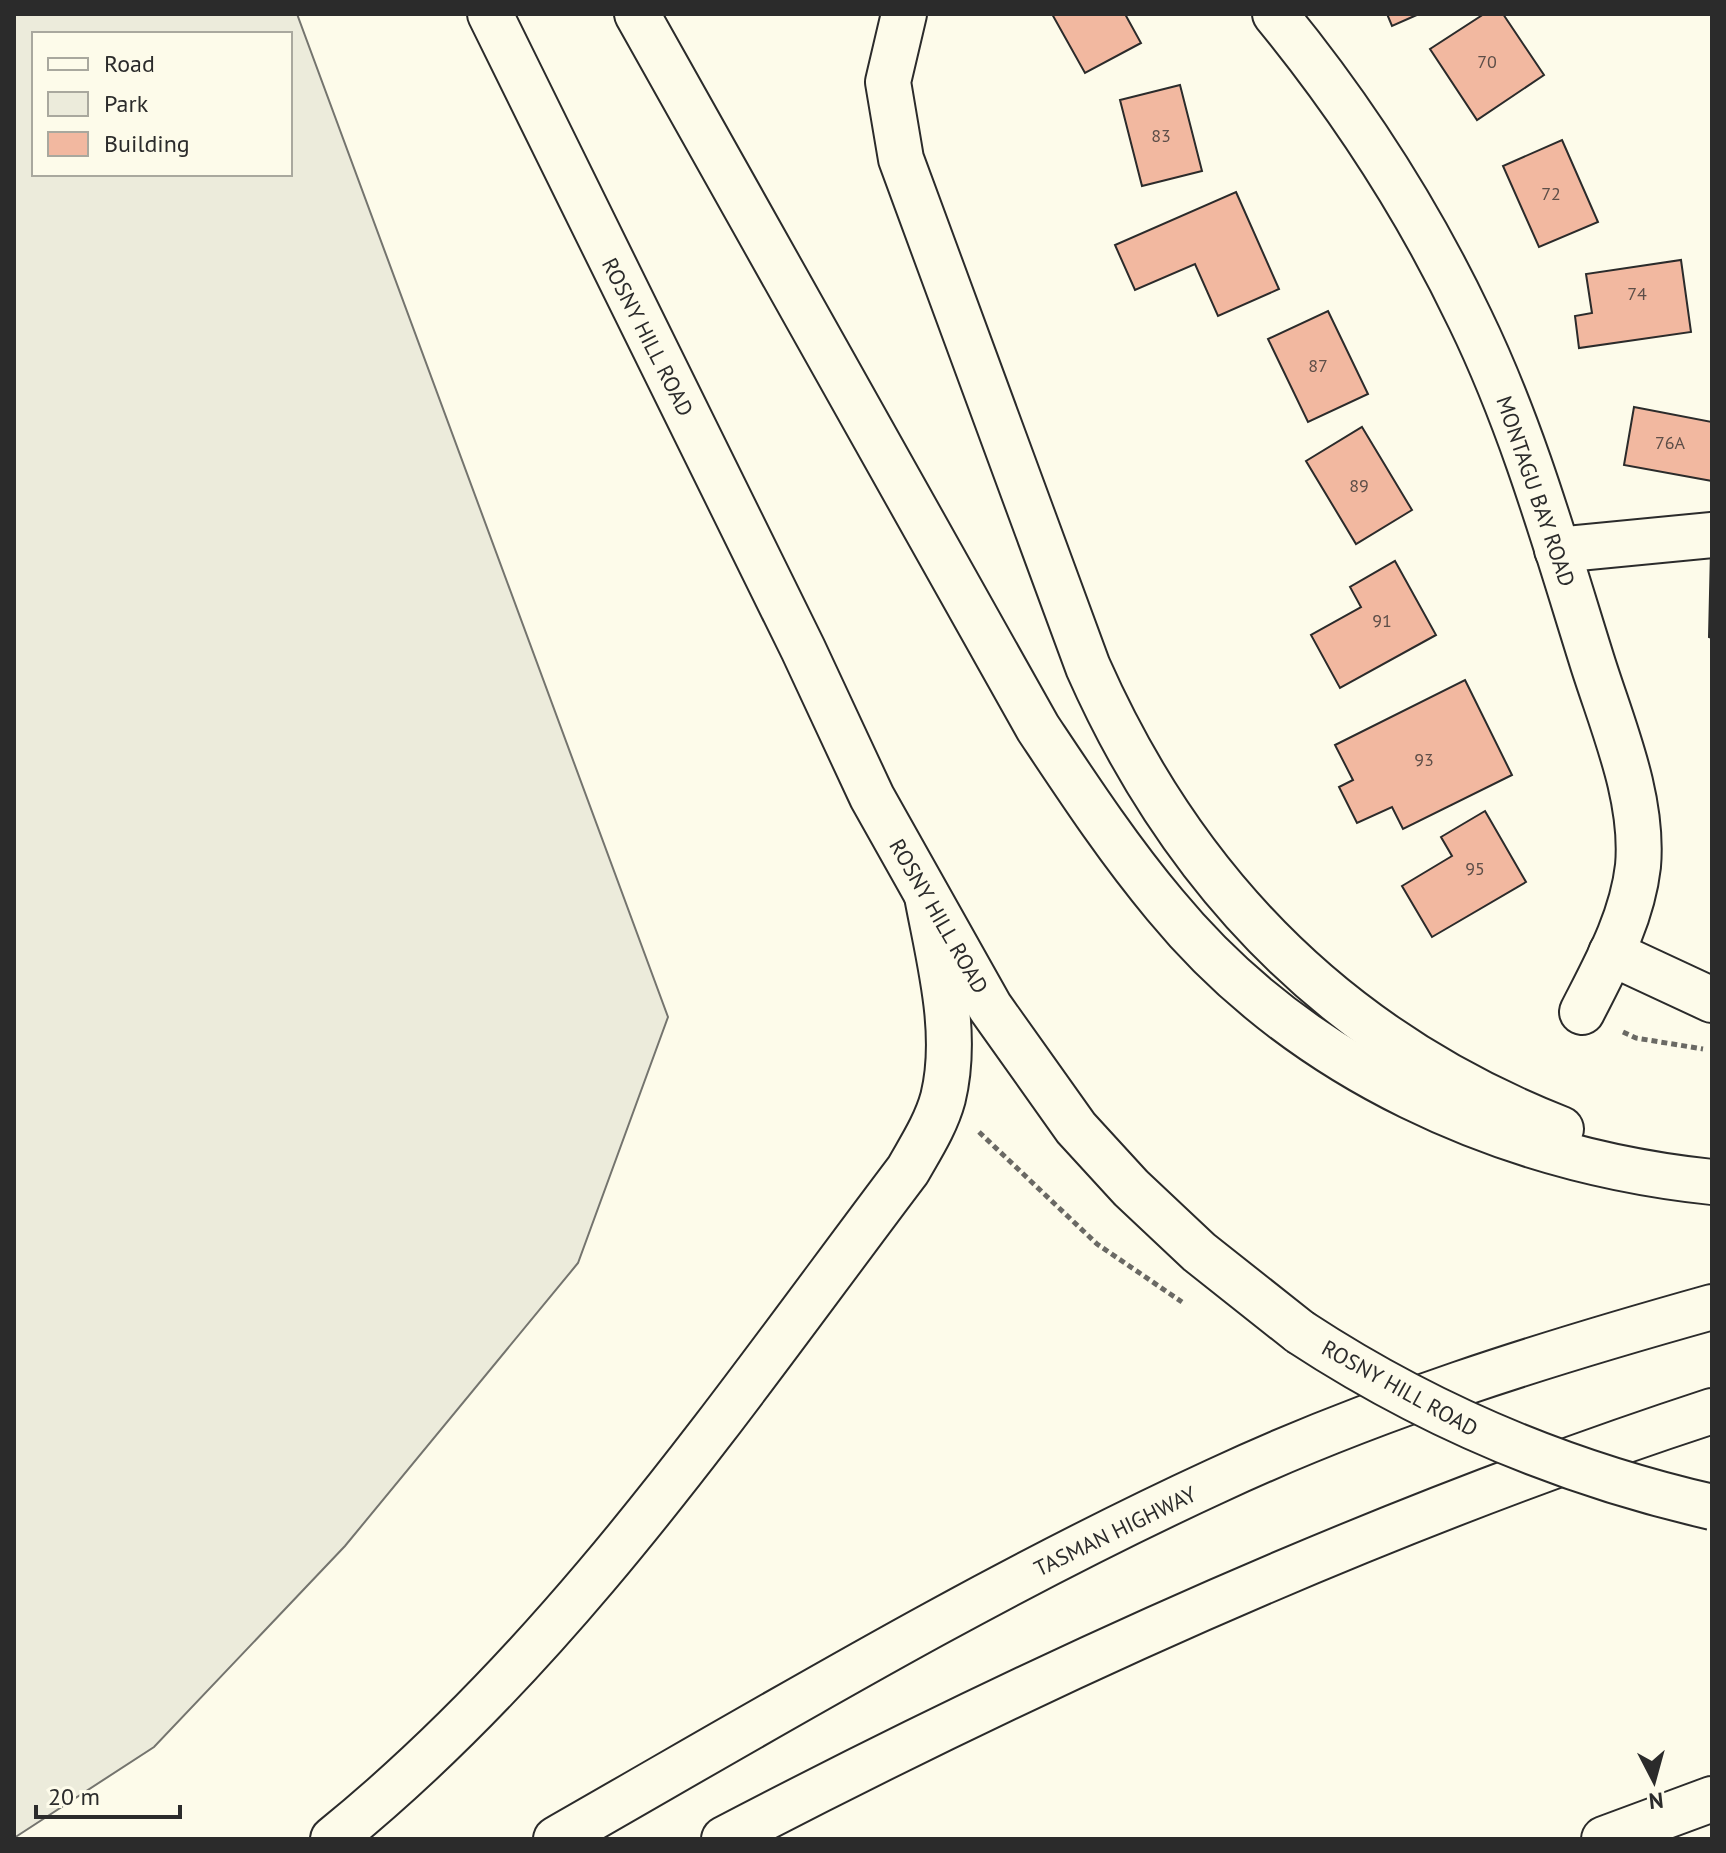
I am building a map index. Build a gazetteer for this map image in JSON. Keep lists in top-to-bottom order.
{
  "streets": {
    "main road": ["ROSNY HILL ROAD", "MONTAGU BAY ROAD", "TASMAN HIGHWAY"]
  },
  "house_numbers": [
    "70",
    "83",
    "72",
    "74",
    "87",
    "76A",
    "89",
    "91",
    "93",
    "95"
  ],
  "legend": ["Road", "Park", "Building"],
  "scale_bar": "20 m",
  "north": "bottom"
}
